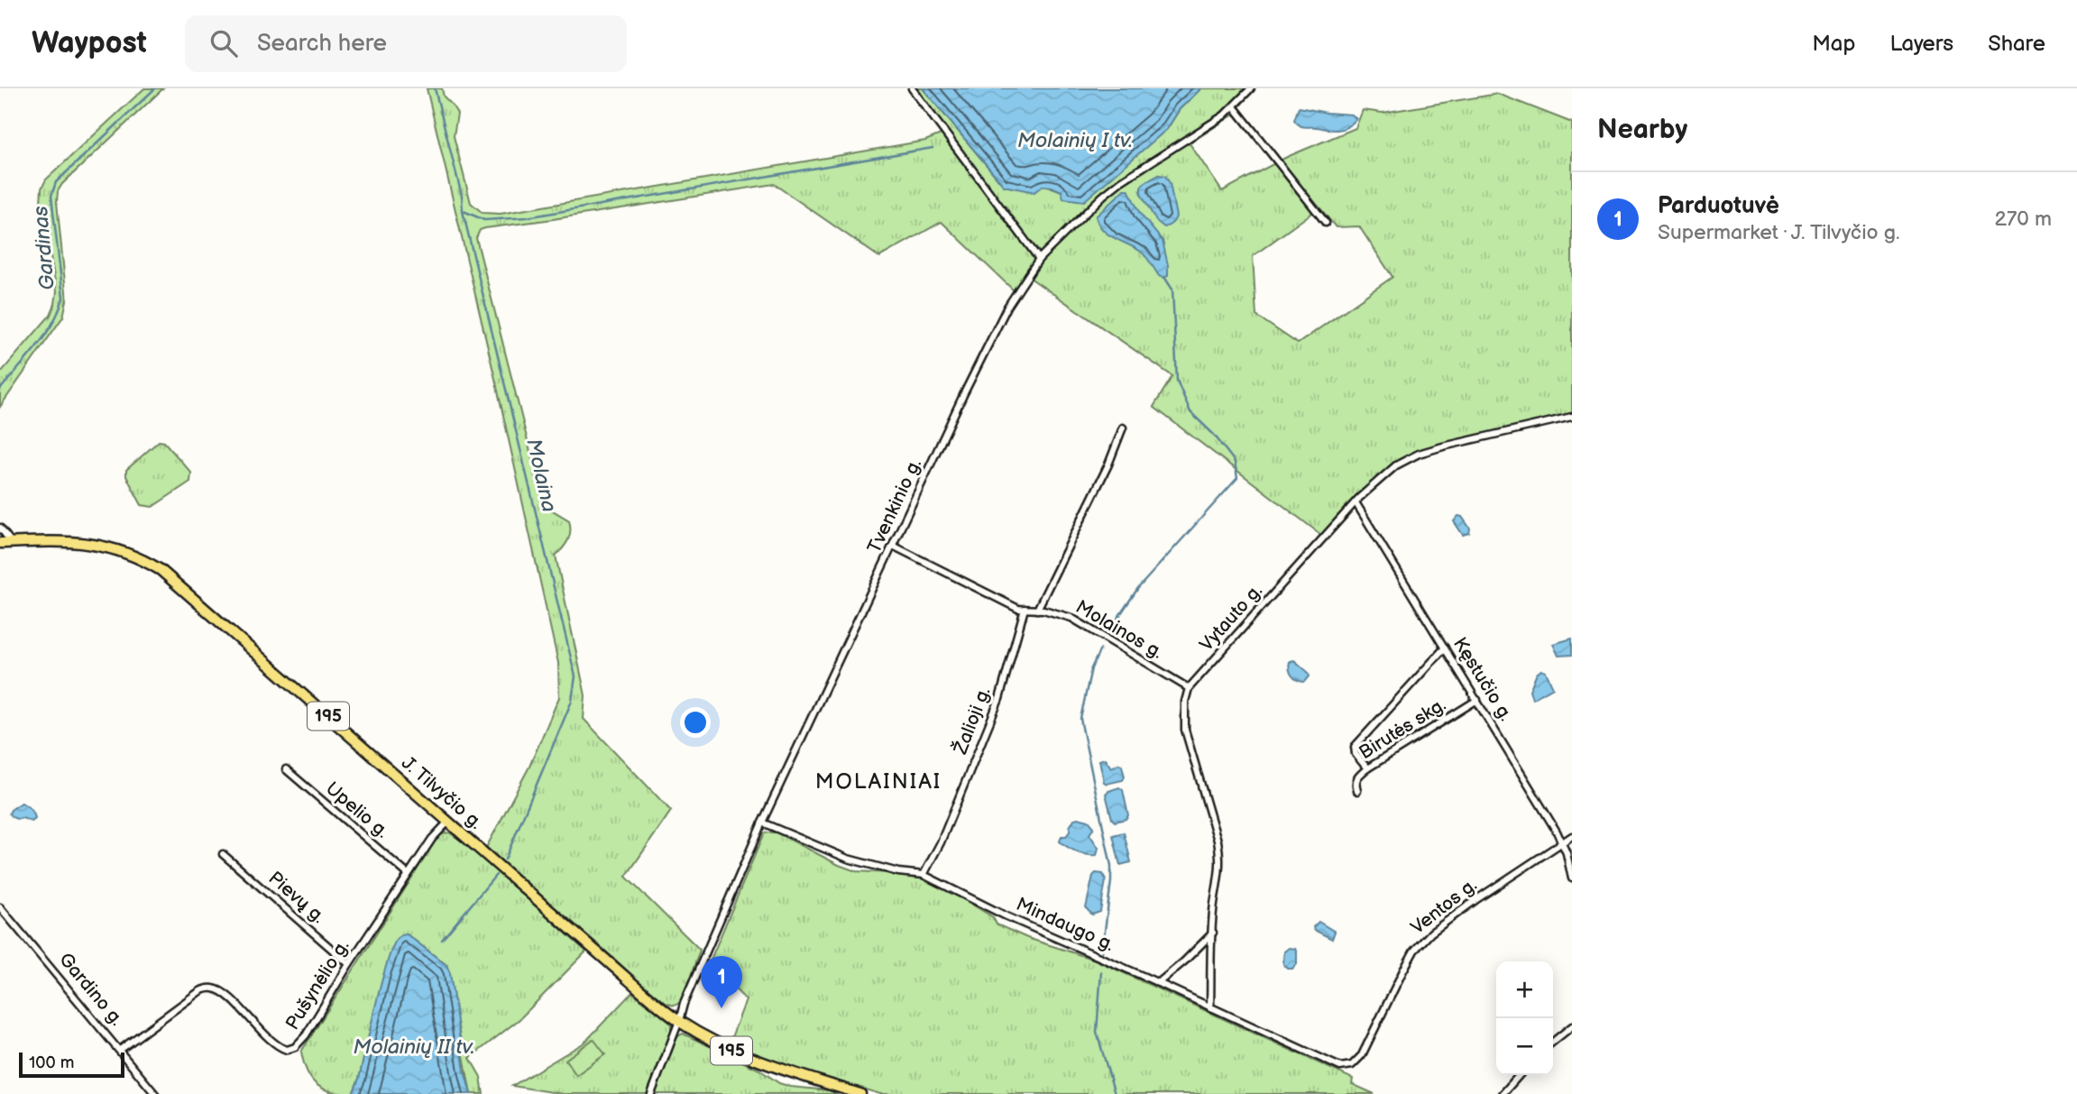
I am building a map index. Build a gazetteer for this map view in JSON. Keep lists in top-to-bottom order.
{
  "streets": {
    "main road": ["195", "J. Tilvyčio g."],
    "street": [
      "Tvenkinio g.",
      "Vytauto g.",
      "Molainos g.",
      "Kęstučio g.",
      "Žalioji g.",
      "Birutės skg.",
      "Upelio g.",
      "Pievų g.",
      "Ventos g.",
      "Mindaugo g.",
      "Pušynėlio g.",
      "Gardino g."
    ]
  },
  "crossings": [
    ["Tvenkinio g.", "Molainos g."],
    ["Tvenkinio g.", "J. Tilvyčio g."],
    ["Tvenkinio g.", "Mindaugo g."],
    ["Vytauto g.", "Molainos g."],
    ["Vytauto g.", "Kęstučio g."],
    ["Molainos g.", "Žalioji g."],
    ["Kęstučio g.", "Birutės skg."],
    ["Kęstučio g.", "Ventos g."],
    ["Žalioji g.", "Mindaugo g."],
    ["J. Tilvyčio g.", "Pušynėlio g."],
    ["Upelio g.", "Pušynėlio g."],
    ["Pievų g.", "Pušynėlio g."],
    ["Ventos g.", "Mindaugo g."],
    ["Pušynėlio g.", "Gardino g."]
  ],
  "districts": ["MOLAINIAI"],
  "water": [
    "Molainių I tv.",
    "Gardinas",
    "Molaina",
    "Molainių II tv."
  ],
  "scale_bar": "100 m",
  "page": {
    "header": "Waypost",
    "search": "Search here",
    "nav": ["Map", "Layers", "Share"],
    "heading": "Nearby",
    "list": [
      {
        "mark": "1",
        "name": "Parduotuvė",
        "note": "Supermarket · J. Tilvyčio g.",
        "value": "270 m"
      }
    ],
    "pins": "1",
    "map_buttons": ["+", "−"],
    "scale": "100 m"
  }
}
